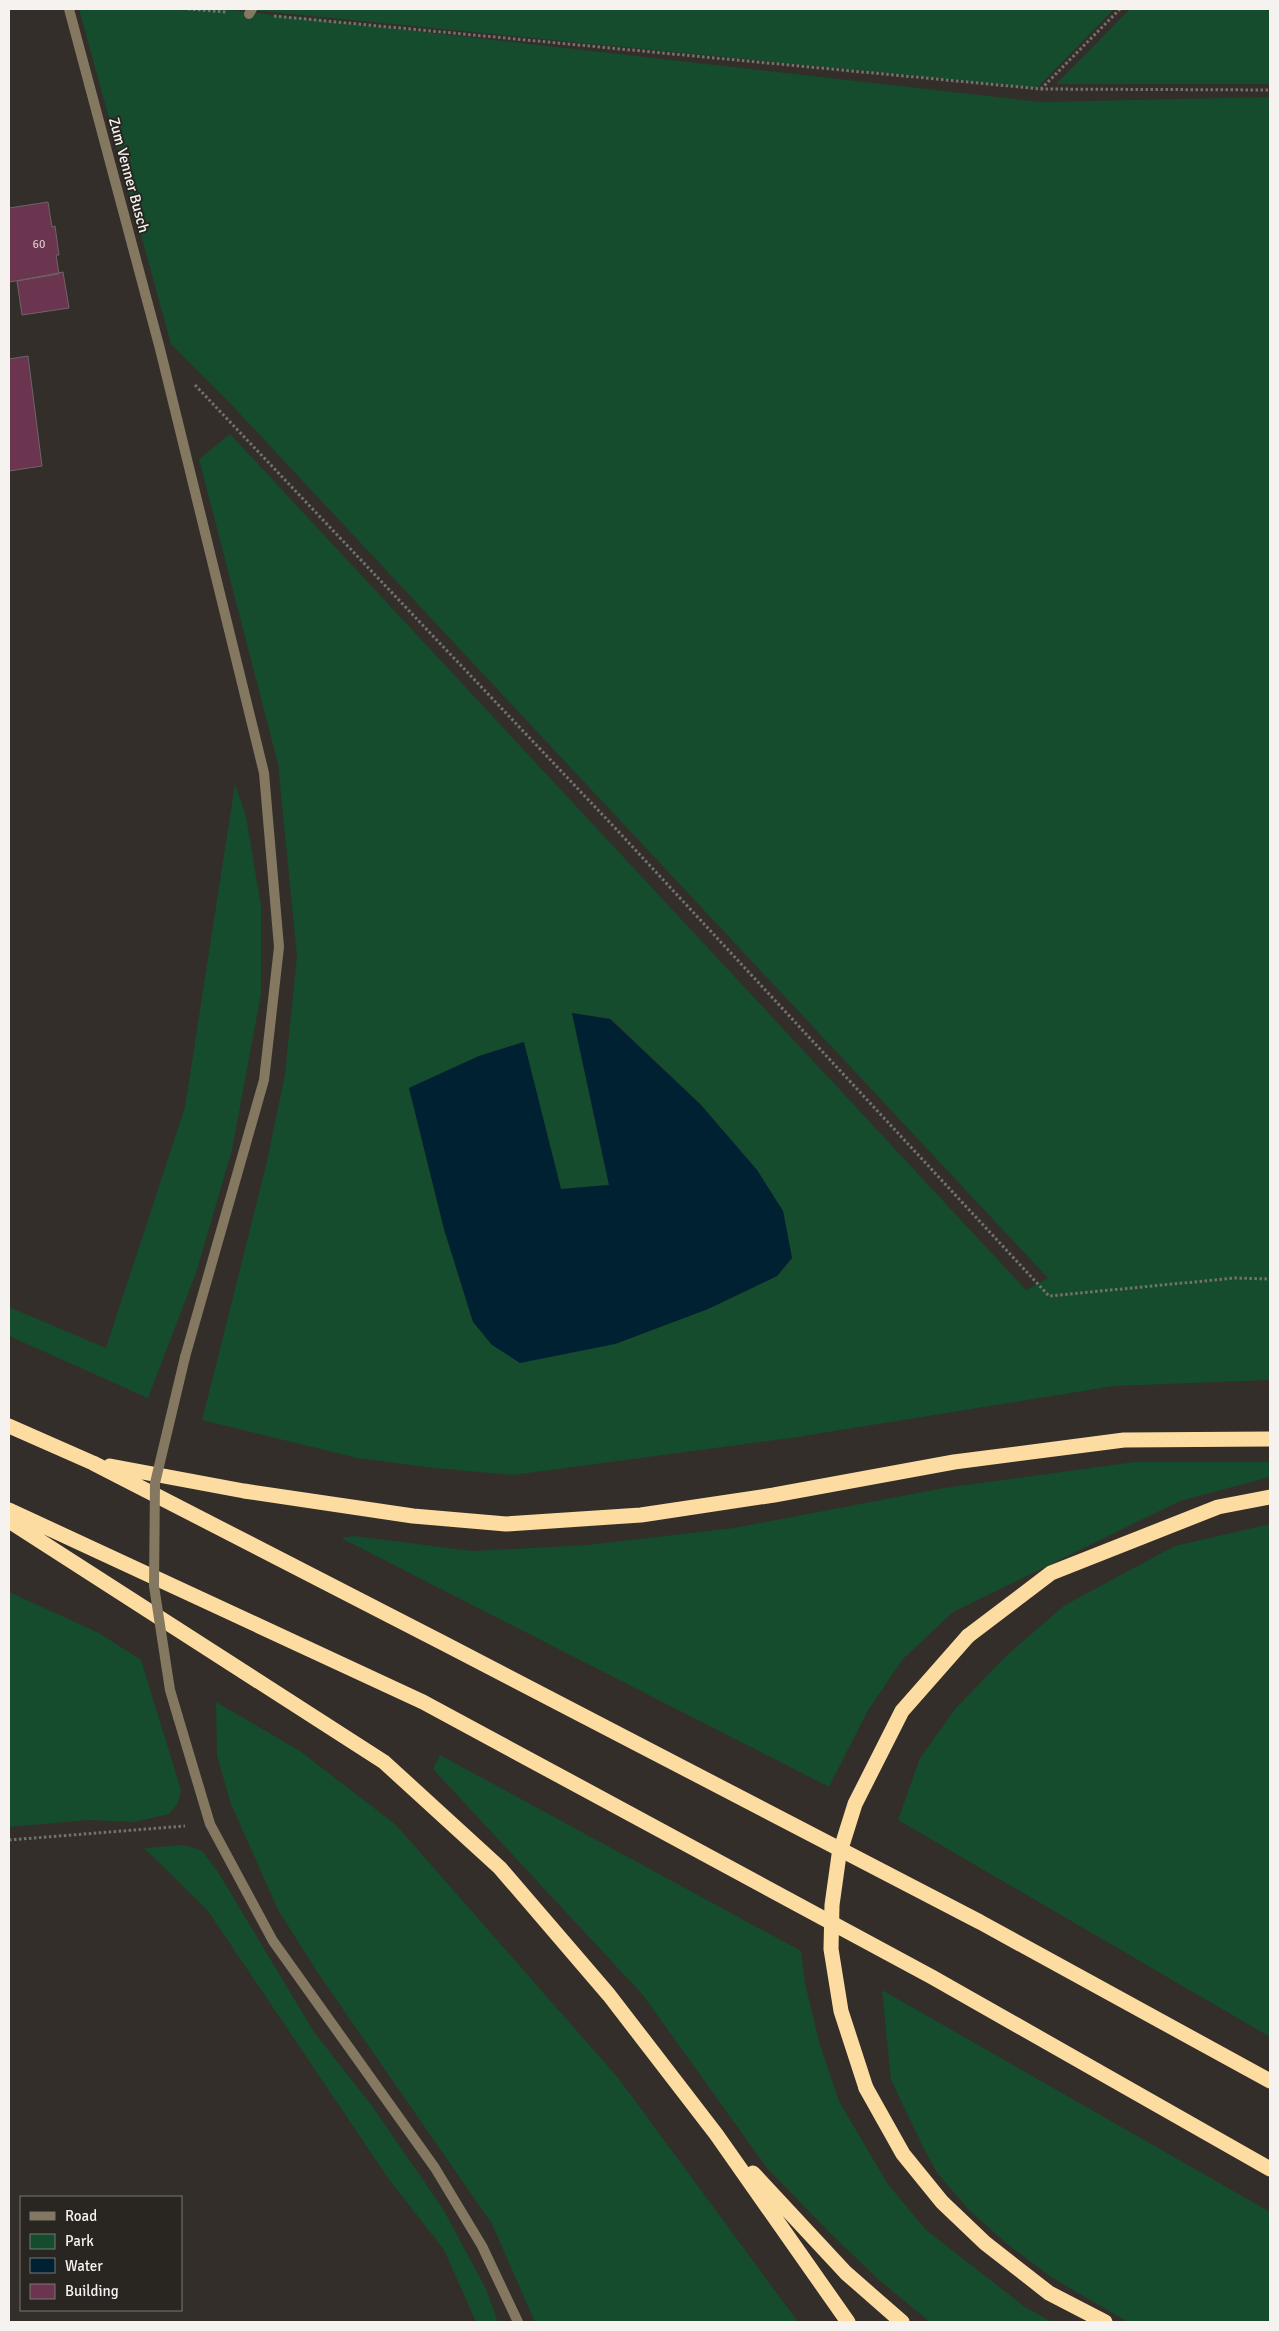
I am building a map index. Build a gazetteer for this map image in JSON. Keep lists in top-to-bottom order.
{
  "streets": {
    "street": ["Zum Venner Busch"]
  },
  "house_numbers": ["60"],
  "legend": [
    "Road",
    "Park",
    "Water",
    "Building"
  ]
}
